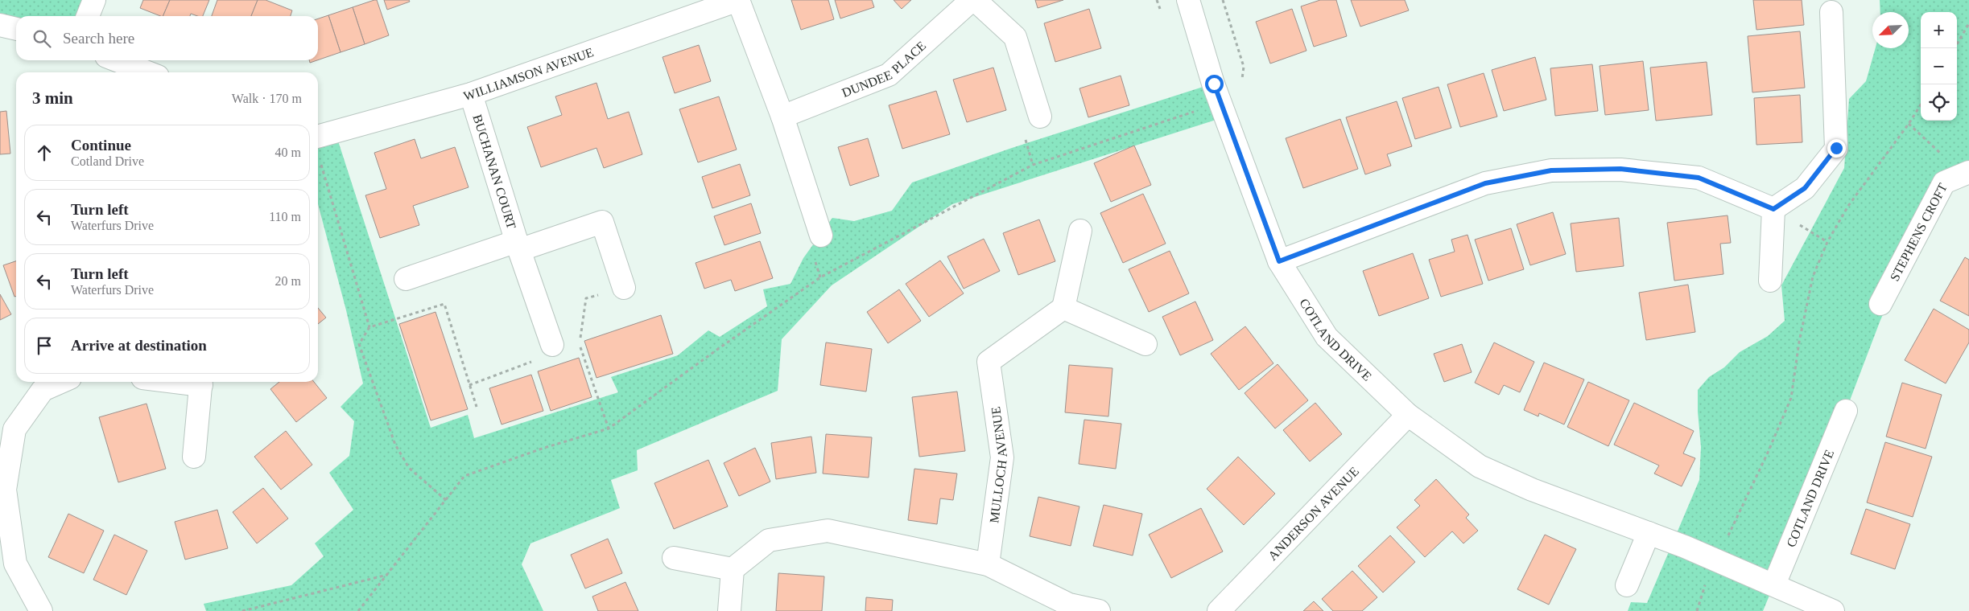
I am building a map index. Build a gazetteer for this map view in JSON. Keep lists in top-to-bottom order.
{
  "streets": {
    "street": [
      "DUNDEE PLACE",
      "WILLIAMSON AVENUE",
      "BUCHANAN COURT",
      "STEPHENS CROFT",
      "COTLAND DRIVE",
      "MULLOCH AVENUE",
      "ANDERSON AVENUE"
    ]
  },
  "crossings": [
    ["WILLIAMSON AVENUE", "BUCHANAN COURT"],
    ["COTLAND DRIVE", "ANDERSON AVENUE"]
  ],
  "north": "bottom left",
  "page": {
    "map_buttons": ["+", "−"],
    "search": "Search here",
    "heading": ["3 min", "Walk · 170 m"],
    "list": [
      ["Continue", "Cotland Drive", "40 m"],
      ["Turn left", "Waterfurs Drive", "110 m"],
      ["Turn left", "Waterfurs Drive", "20 m"],
      "Arrive at destination"
    ]
  }
}
